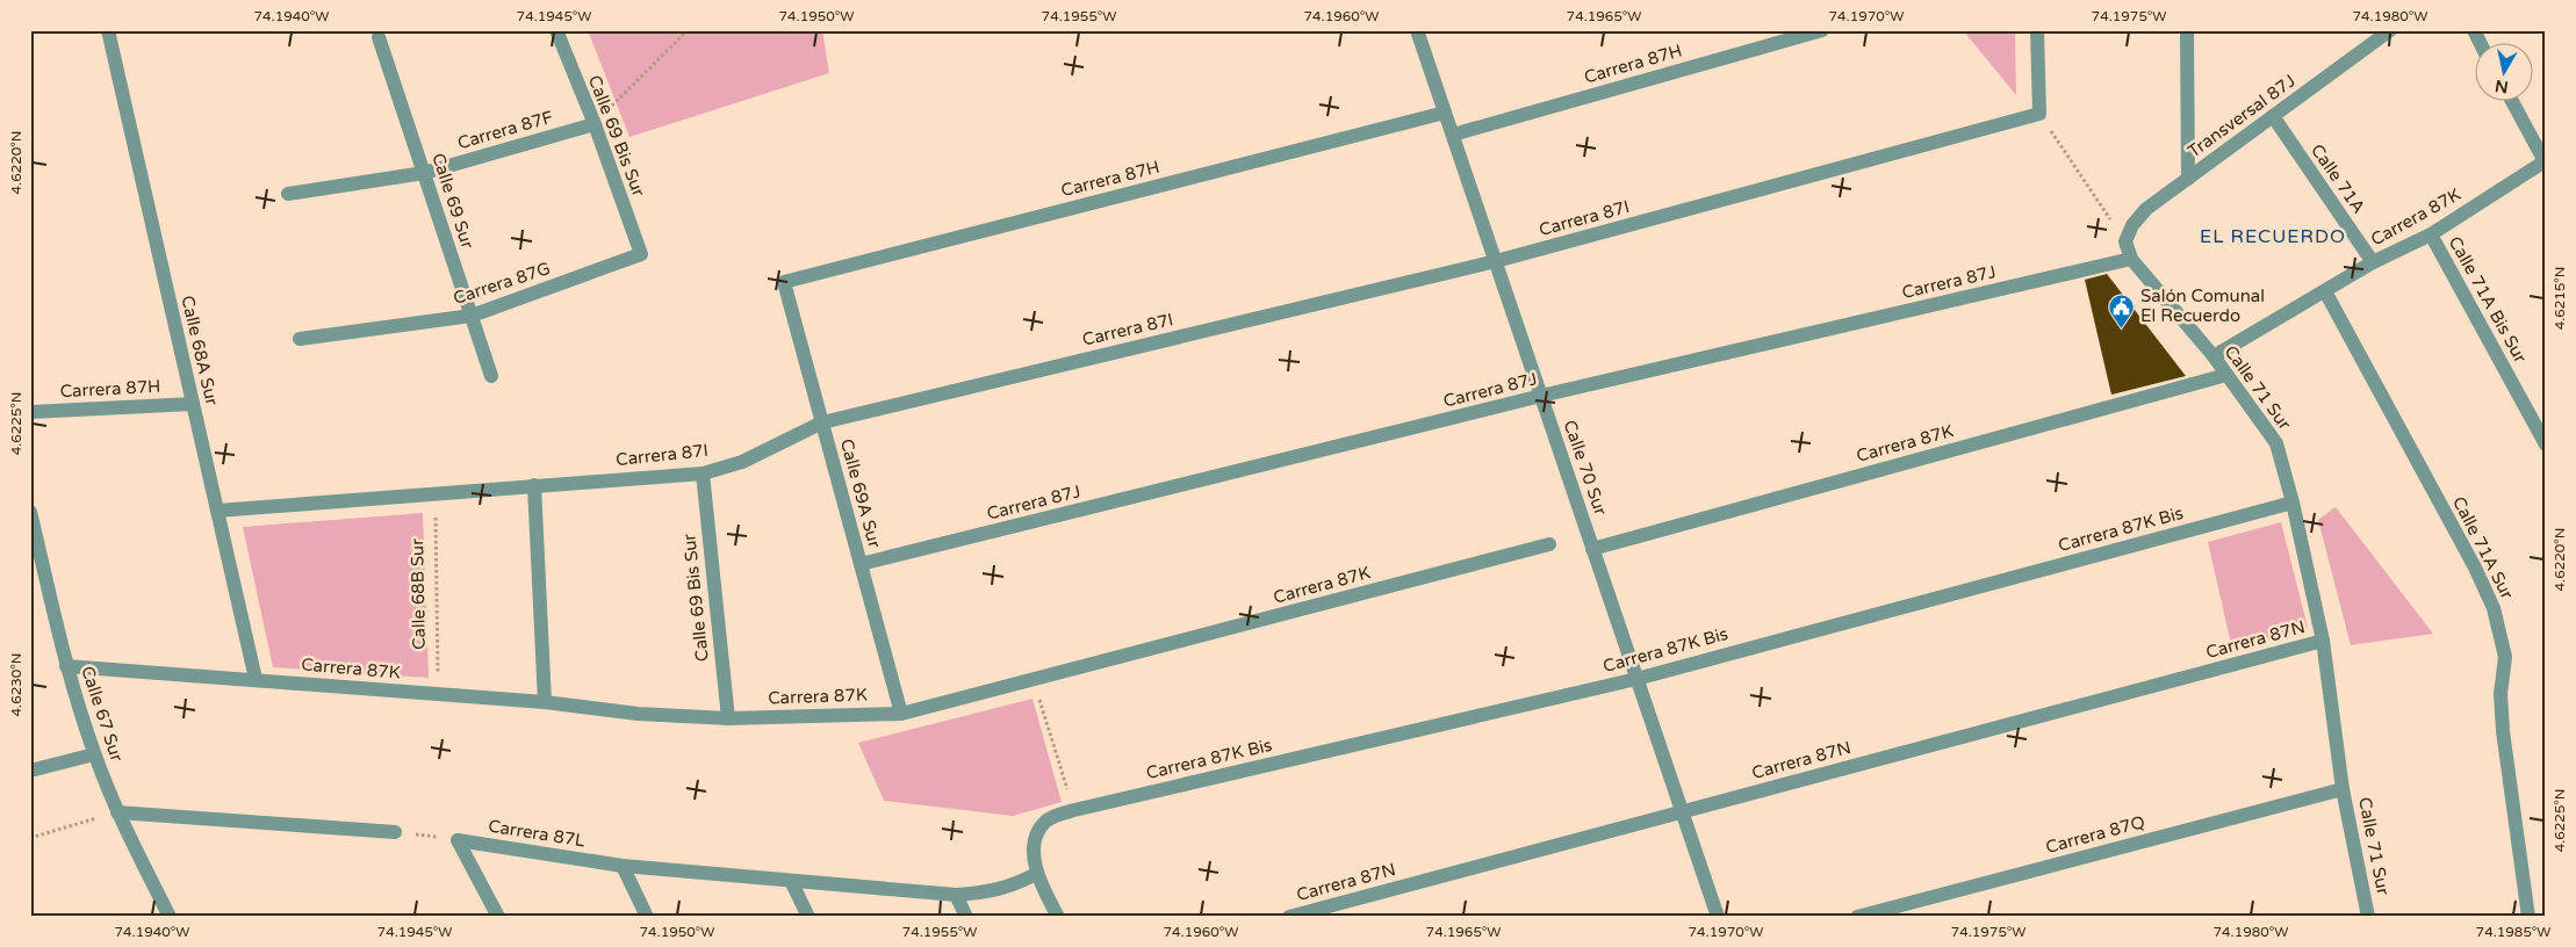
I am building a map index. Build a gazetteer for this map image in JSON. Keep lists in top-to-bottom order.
{
  "streets": {
    "street": [
      "Carrera 87H",
      "Transversal 87J",
      "Carrera 87F",
      "Calle 69 Bis Sur",
      "Calle 71A",
      "Calle 69 Sur",
      "Carrera 87K",
      "Carrera 87I",
      "Carrera 87J",
      "Carrera 87G",
      "Calle 71A Bis Sur",
      "Calle 68A Sur",
      "Calle 71 Sur",
      "Calle 70 Sur",
      "Calle 69A Sur",
      "Carrera 87K Bis",
      "Calle 71A Sur",
      "Carrera 87N",
      "Calle 67 Sur",
      "Carrera 87L",
      "Carrera 87Q"
    ],
    "path": ["Calle 68B Sur"]
  },
  "crossings": [
    ["Carrera 87H", "Calle 68A Sur"],
    ["Carrera 87H", "Calle 70 Sur"],
    ["Carrera 87H", "Calle 69A Sur"],
    ["Transversal 87J", "Calle 71A"],
    ["Transversal 87J", "Calle 71 Sur"],
    ["Carrera 87F", "Calle 69 Bis Sur"],
    ["Carrera 87F", "Calle 69 Sur"],
    ["Calle 69 Bis Sur", "Carrera 87K"],
    ["Calle 69 Bis Sur", "Carrera 87I"],
    ["Calle 69 Bis Sur", "Carrera 87G"],
    ["Calle 71A", "Carrera 87K"],
    ["Calle 69 Sur", "Carrera 87G"],
    ["Carrera 87K", "Calle 71A Bis Sur"],
    ["Carrera 87K", "Calle 68A Sur"],
    ["Carrera 87K", "Calle 71 Sur"],
    ["Carrera 87K", "Calle 70 Sur"],
    ["Carrera 87K", "Calle 69A Sur"],
    ["Carrera 87K", "Calle 71A Sur"],
    ["Carrera 87K", "Calle 68B Sur"],
    ["Carrera 87K", "Calle 67 Sur"],
    ["Carrera 87I", "Calle 68A Sur"],
    ["Carrera 87I", "Calle 70 Sur"],
    ["Carrera 87I", "Calle 69A Sur"],
    ["Carrera 87I", "Calle 68B Sur"],
    ["Carrera 87J", "Calle 71 Sur"],
    ["Carrera 87J", "Calle 70 Sur"],
    ["Carrera 87J", "Calle 69A Sur"],
    ["Calle 71 Sur", "Carrera 87K Bis"],
    ["Calle 71 Sur", "Carrera 87N"],
    ["Calle 71 Sur", "Carrera 87Q"],
    ["Calle 70 Sur", "Carrera 87K Bis"],
    ["Calle 70 Sur", "Carrera 87N"],
    ["Carrera 87K Bis", "Carrera 87L"]
  ],
  "districts": ["EL RECUERDO"],
  "places": {
    "public building": ["Salón Comunal El Recuerdo"]
  },
  "north": "bottom",
  "coordinates": [
    "74.1940°W",
    "74.1945°W",
    "74.1950°W",
    "74.1955°W",
    "74.1960°W",
    "74.1965°W",
    "74.1970°W",
    "74.1975°W",
    "74.1980°W",
    "4.6220°N",
    "4.6215°N",
    "4.6225°N",
    "4.6230°N",
    "74.1985°W"
  ]
}
